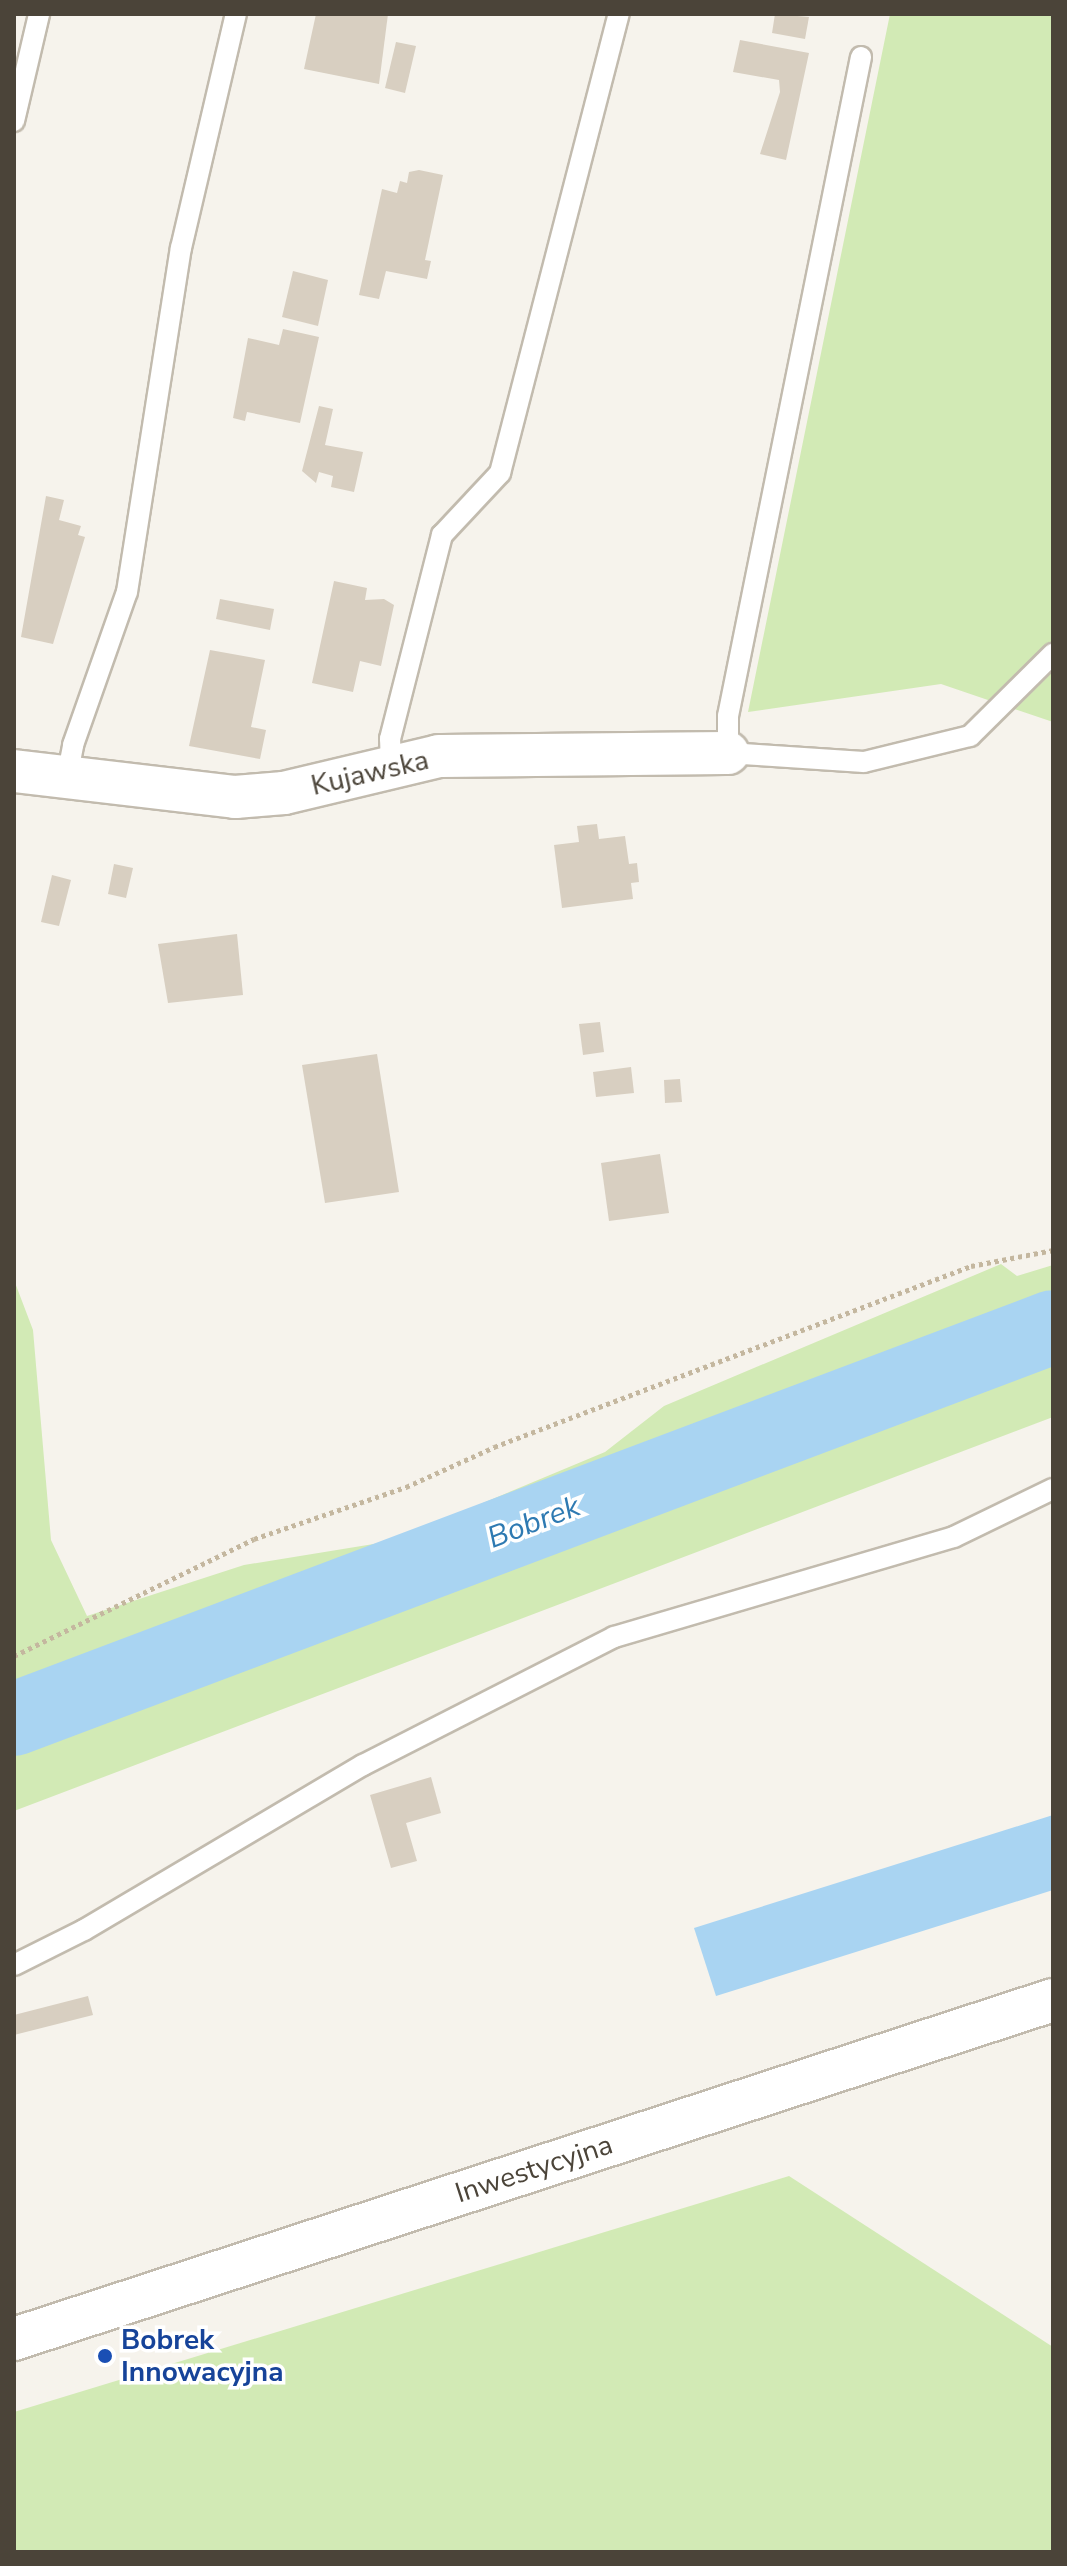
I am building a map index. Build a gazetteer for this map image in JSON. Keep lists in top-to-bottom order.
{
  "streets": {
    "street": ["Kujawska", "Inwestycyjna"]
  },
  "water": ["Bobrek"],
  "places": ["Bobrek Innowacyjna"]
}
